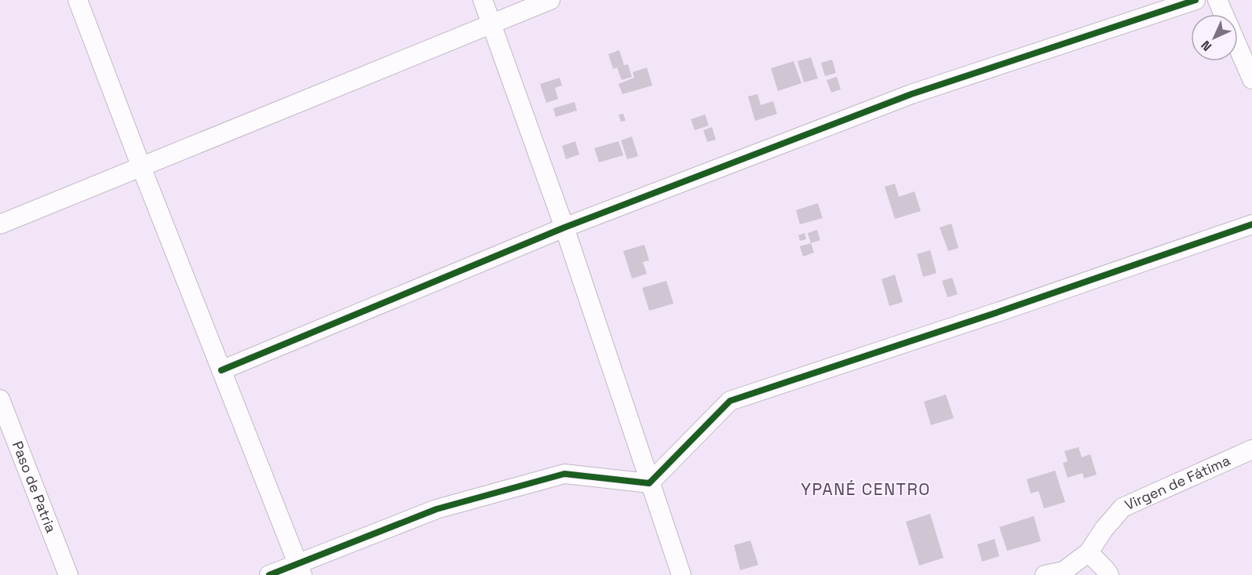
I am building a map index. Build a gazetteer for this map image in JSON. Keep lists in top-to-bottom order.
{
  "streets": {
    "street": ["Virgen de Fátima", "Paso de Patria"]
  },
  "districts": ["YPANÉ CENTRO"],
  "north": "bottom left"
}
